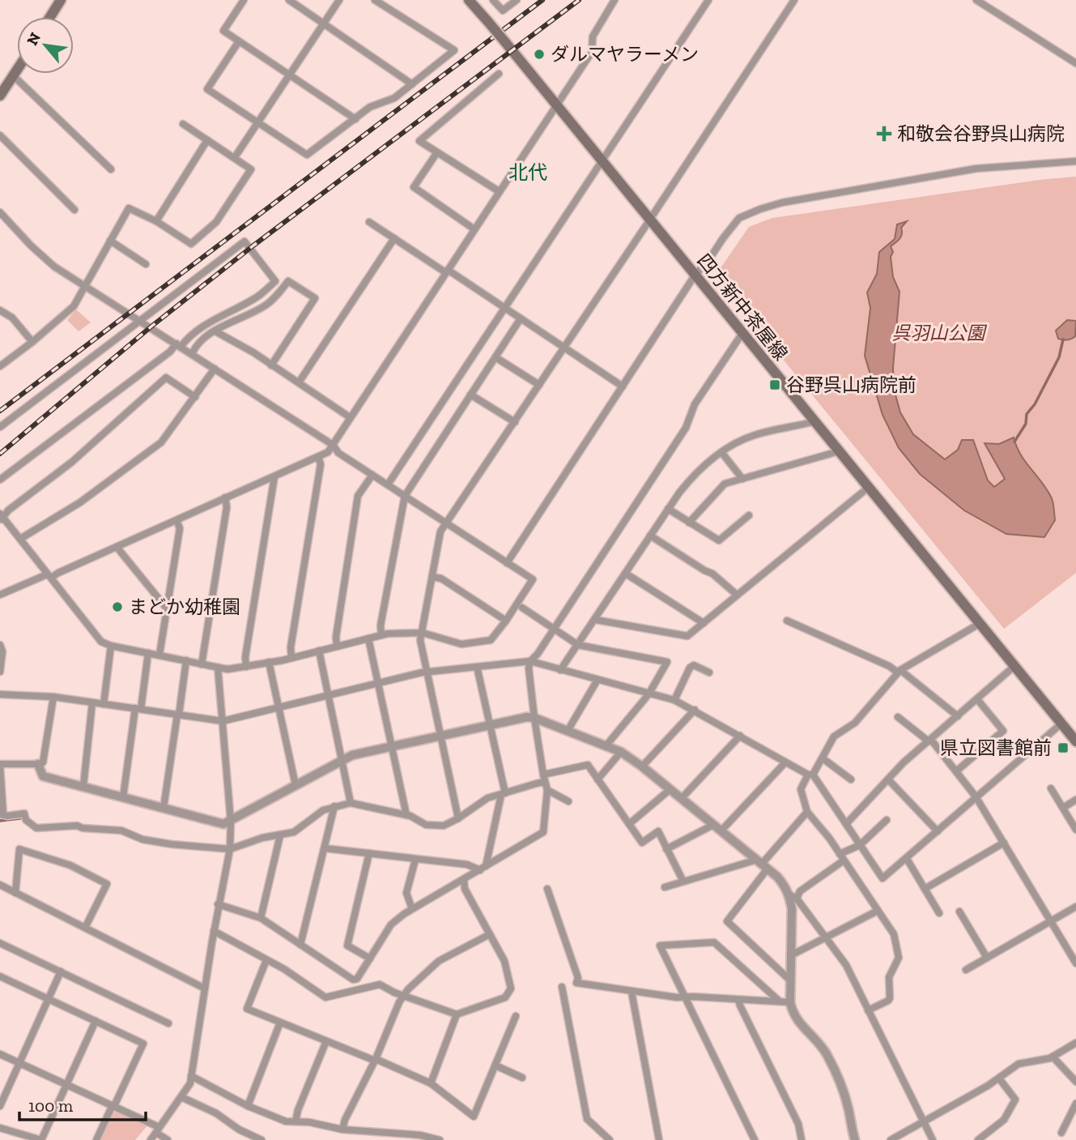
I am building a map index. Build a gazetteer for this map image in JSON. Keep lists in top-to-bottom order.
{
  "streets": {
    "main road": ["四方新中茶屋線"]
  },
  "districts": ["北代"],
  "parks": ["呉羽山公園"],
  "places": {
    "other": ["ダルマヤラーメン", "まどか幼稚園"],
    "health": ["和敬会谷野呉山病院"],
    "transit": ["谷野呉山病院前", "県立図書館前"]
  },
  "scale_bar": "100 m",
  "north": "top left"
}
